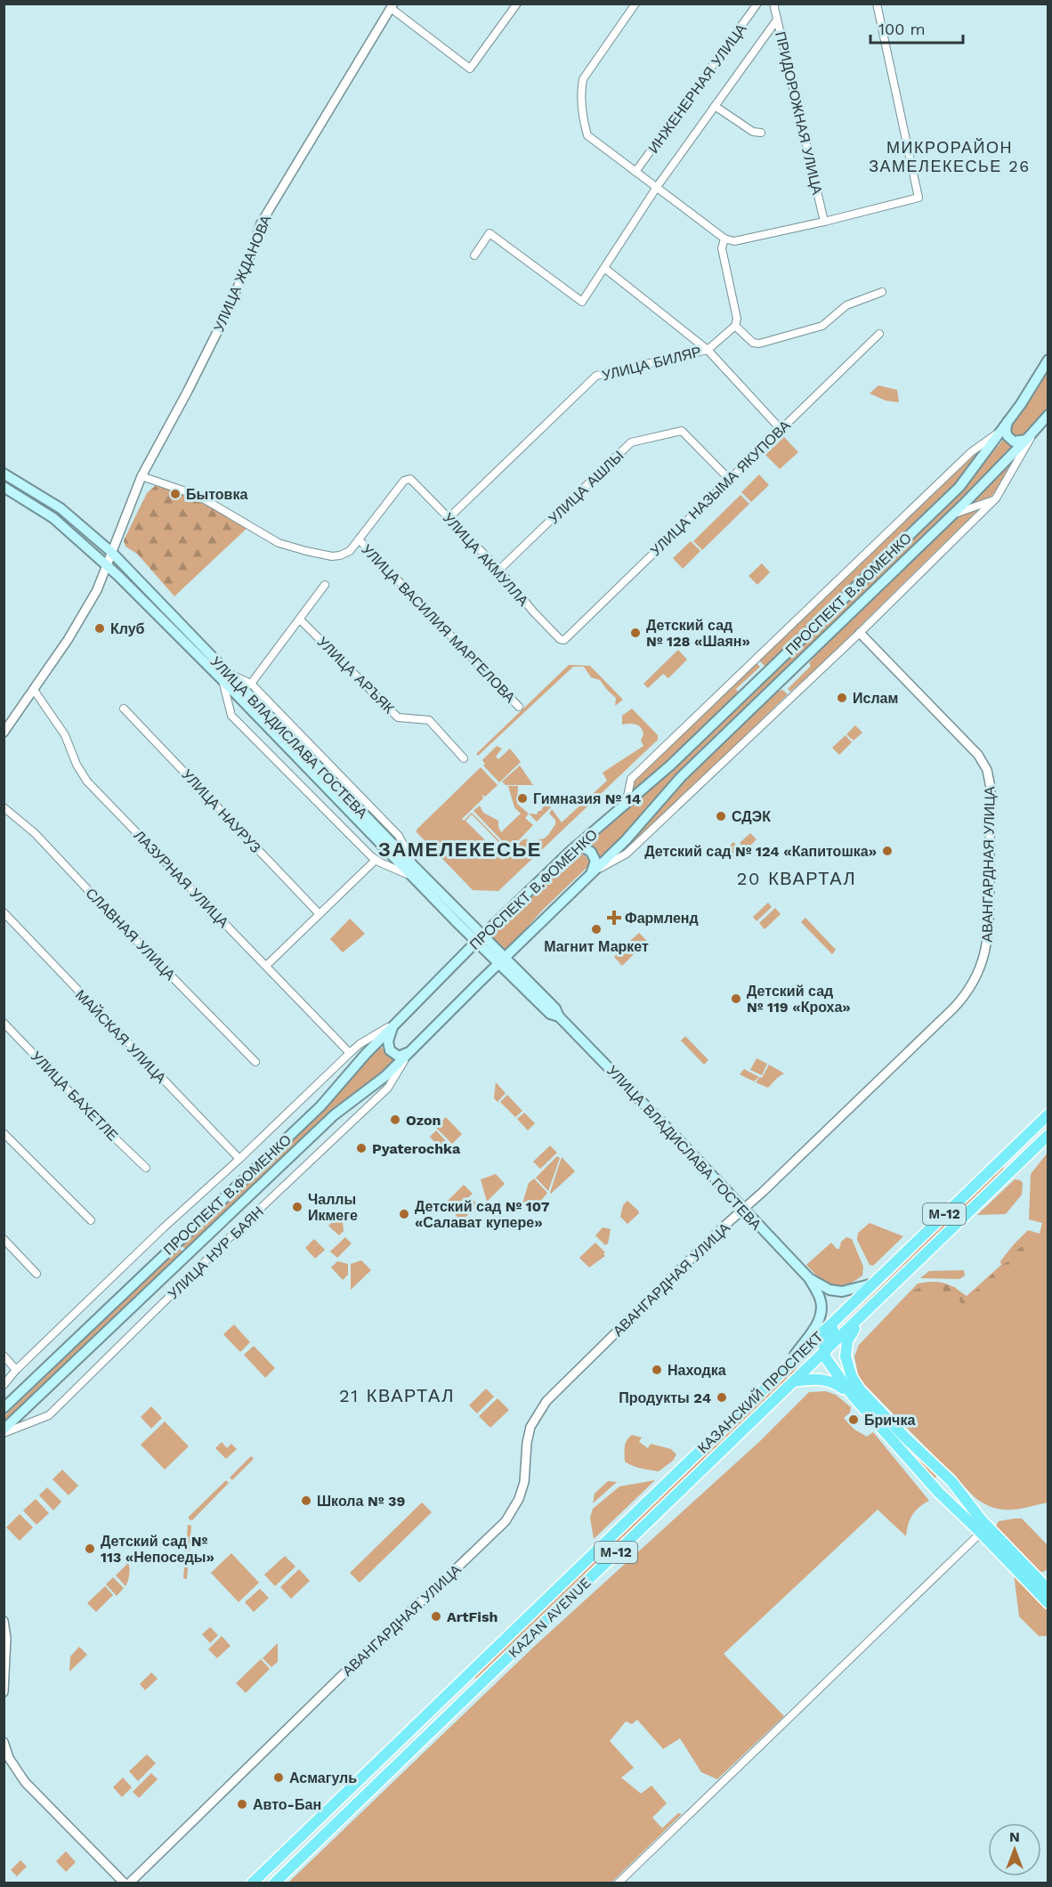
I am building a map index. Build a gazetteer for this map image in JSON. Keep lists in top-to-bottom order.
{
  "streets": {
    "main road": [
      "ПРОСПЕКТ В.ФОМЕНКО",
      "УЛИЦА ВЛАДИСЛАВА ГОСТЕВА",
      "М-12",
      "КАЗАНСКИЙ ПРОСПЕКТ",
      "KAZAN AVENUE"
    ],
    "street": [
      "ИНЖЕНЕРНАЯ УЛИЦА",
      "ПРИДОРОЖНАЯ УЛИЦА",
      "УЛИЦА ЖДАНОВА",
      "УЛИЦА БИЛЯР",
      "УЛИЦА АШЛЫ",
      "УЛИЦА НАЗЫМА ЯКУПОВА",
      "УЛИЦА АКМУЛЛА",
      "УЛИЦА ВАСИЛИЯ МАРГЕЛОВА",
      "УЛИЦА АРЪЯК",
      "УЛИЦА НАУРУЗ",
      "АВАНГАРДНАЯ УЛИЦА",
      "ЛАЗУРНАЯ УЛИЦА",
      "СЛАВНАЯ УЛИЦА",
      "МАЙСКАЯ УЛИЦА",
      "УЛИЦА БАХЕТЛЕ",
      "УЛИЦА НУР БАЯН"
    ]
  },
  "crossings": [
    ["УЛИЦА ЖДАНОВА", "УЛИЦА ВЛАДИСЛАВА ГОСТЕВА"],
    ["УЛИЦА ЖДАНОВА", "ЛАЗУРНАЯ УЛИЦА"],
    ["УЛИЦА БИЛЯР", "УЛИЦА АКМУЛЛА"],
    ["УЛИЦА АШЛЫ", "УЛИЦА НАЗЫМА ЯКУПОВА"],
    ["УЛИЦА АШЛЫ", "УЛИЦА АКМУЛЛА"],
    ["УЛИЦА НАЗЫМА ЯКУПОВА", "УЛИЦА АКМУЛЛА"],
    ["УЛИЦА АКМУЛЛА", "УЛИЦА ВАСИЛИЯ МАРГЕЛОВА"],
    ["ПРОСПЕКТ В.ФОМЕНКО", "УЛИЦА ВЛАДИСЛАВА ГОСТЕВА"],
    ["ПРОСПЕКТ В.ФОМЕНКО", "УЛИЦА НУР БАЯН"],
    ["УЛИЦА ВЛАДИСЛАВА ГОСТЕВА", "АВАНГАРДНАЯ УЛИЦА"],
    ["УЛИЦА ВЛАДИСЛАВА ГОСТЕВА", "КАЗАНСКИЙ ПРОСПЕКТ"],
    ["М-12", "КАЗАНСКИЙ ПРОСПЕКТ"],
    ["КАЗАНСКИЙ ПРОСПЕКТ", "KAZAN AVENUE"]
  ],
  "districts": [
    "МИКРОРАЙОН ЗАМЕЛЕКЕСЬЕ 26",
    "ЗАМЕЛЕКЕСЬЕ",
    "20 КВАРТАЛ",
    "21 КВАРТАЛ"
  ],
  "places": {
    "other": [
      "Бытовка",
      "Клуб",
      "Детский сад № 128 «Шаян»",
      "Ислам",
      "Гимназия № 14",
      "СДЭК",
      "Детский сад № 124 «Капитошка»",
      "Магнит Маркет",
      "Детский сад № 119 «Кроха»",
      "Ozon",
      "Pyaterochka",
      "Чаллы Икмеге",
      "Детский сад № 107 «Салават купере»",
      "Находка",
      "Продукты 24",
      "Бричка",
      "Школа № 39",
      "Детский сад № 113 «Непоседы»",
      "ArtFish",
      "Асмагуль",
      "Авто-Бан"
    ],
    "health": ["Фармленд"]
  },
  "scale_bar": "100 m",
  "north": "top"
}
